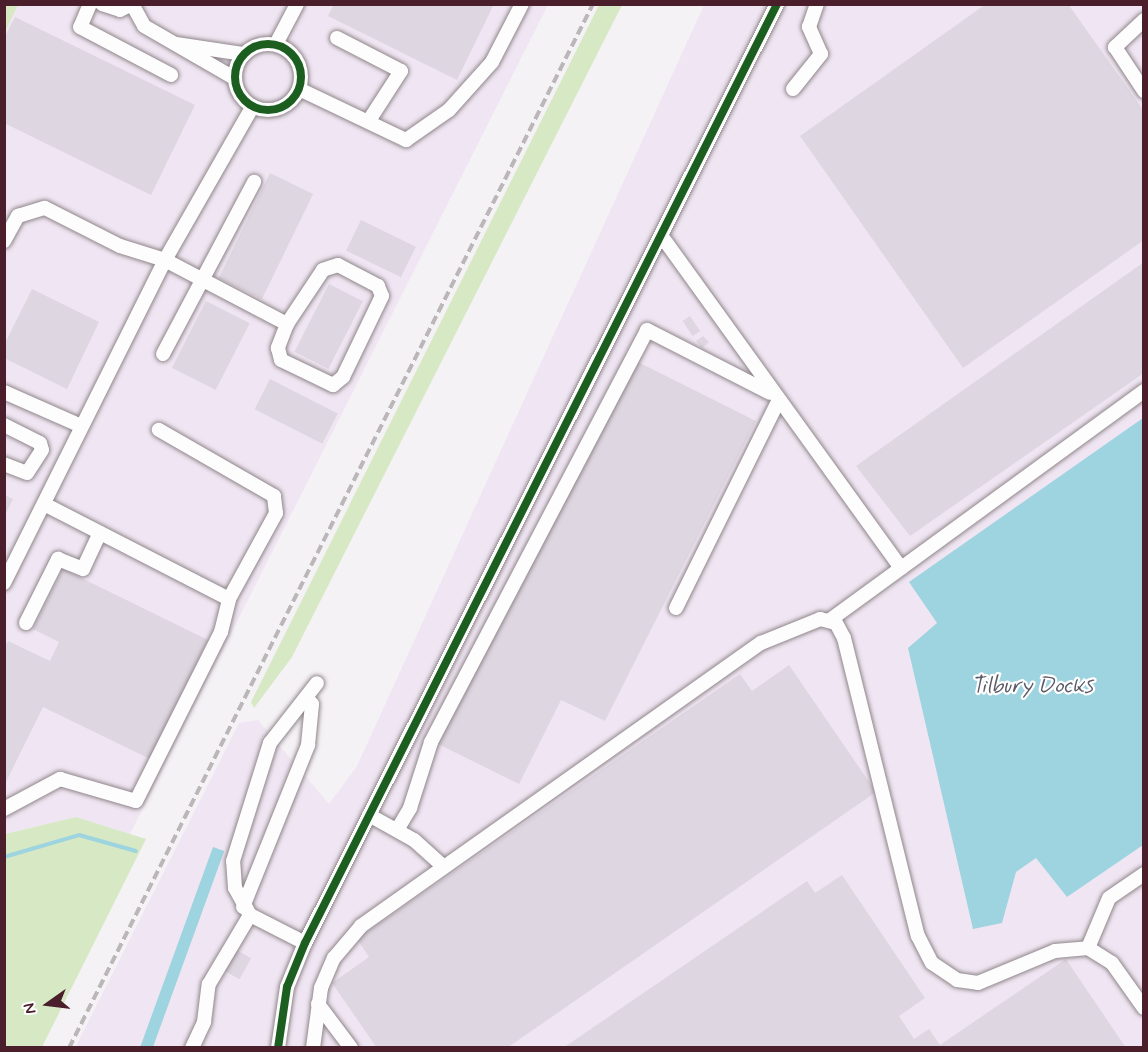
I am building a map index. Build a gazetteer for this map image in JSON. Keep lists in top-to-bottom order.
{
  "water": ["Tilbury Docks"],
  "north": "left"
}
